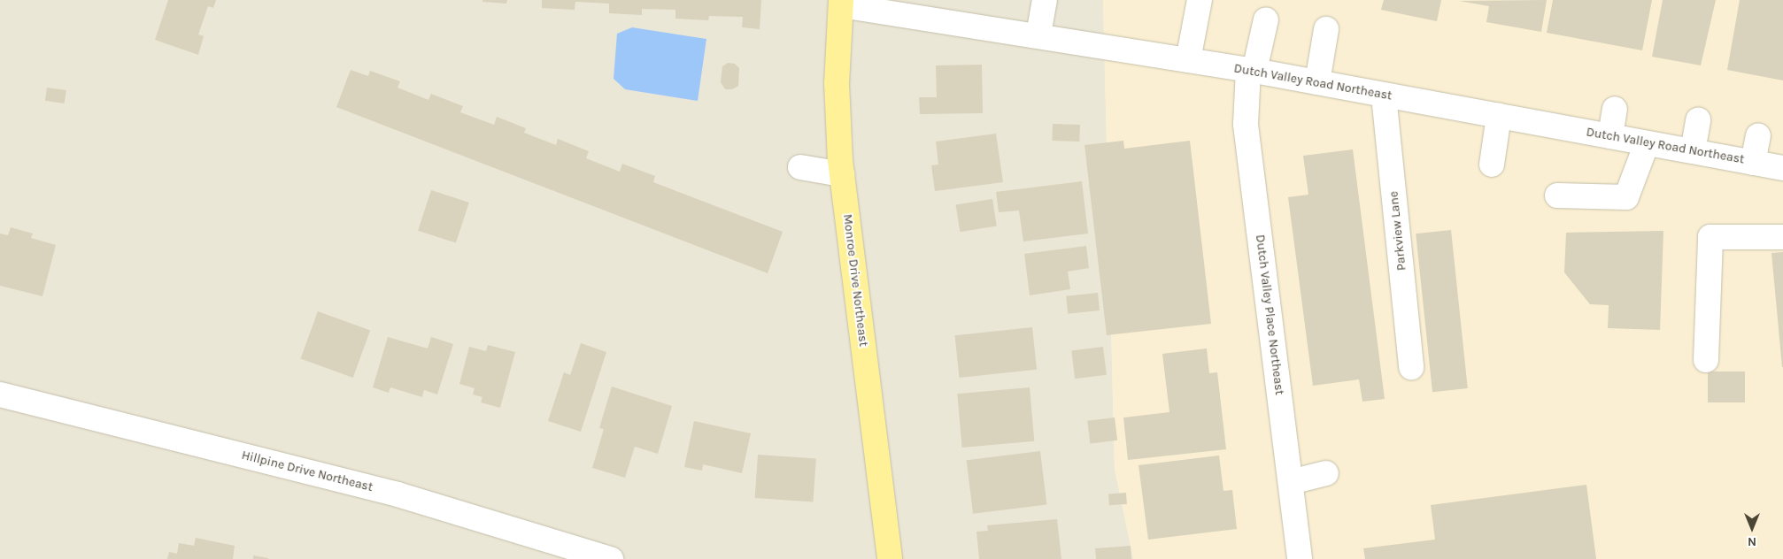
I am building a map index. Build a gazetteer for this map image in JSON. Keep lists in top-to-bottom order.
{
  "streets": {
    "main road": ["Monroe Drive Northeast"],
    "street": [
      "Dutch Valley Road Northeast",
      "Parkview Lane",
      "Dutch Valley Place Northeast",
      "Hillpine Drive Northeast"
    ]
  },
  "crossings": [
    ["Dutch Valley Road Northeast", "Parkview Lane"],
    ["Dutch Valley Road Northeast", "Monroe Drive Northeast"],
    ["Dutch Valley Road Northeast", "Dutch Valley Place Northeast"]
  ],
  "north": "bottom"
}
